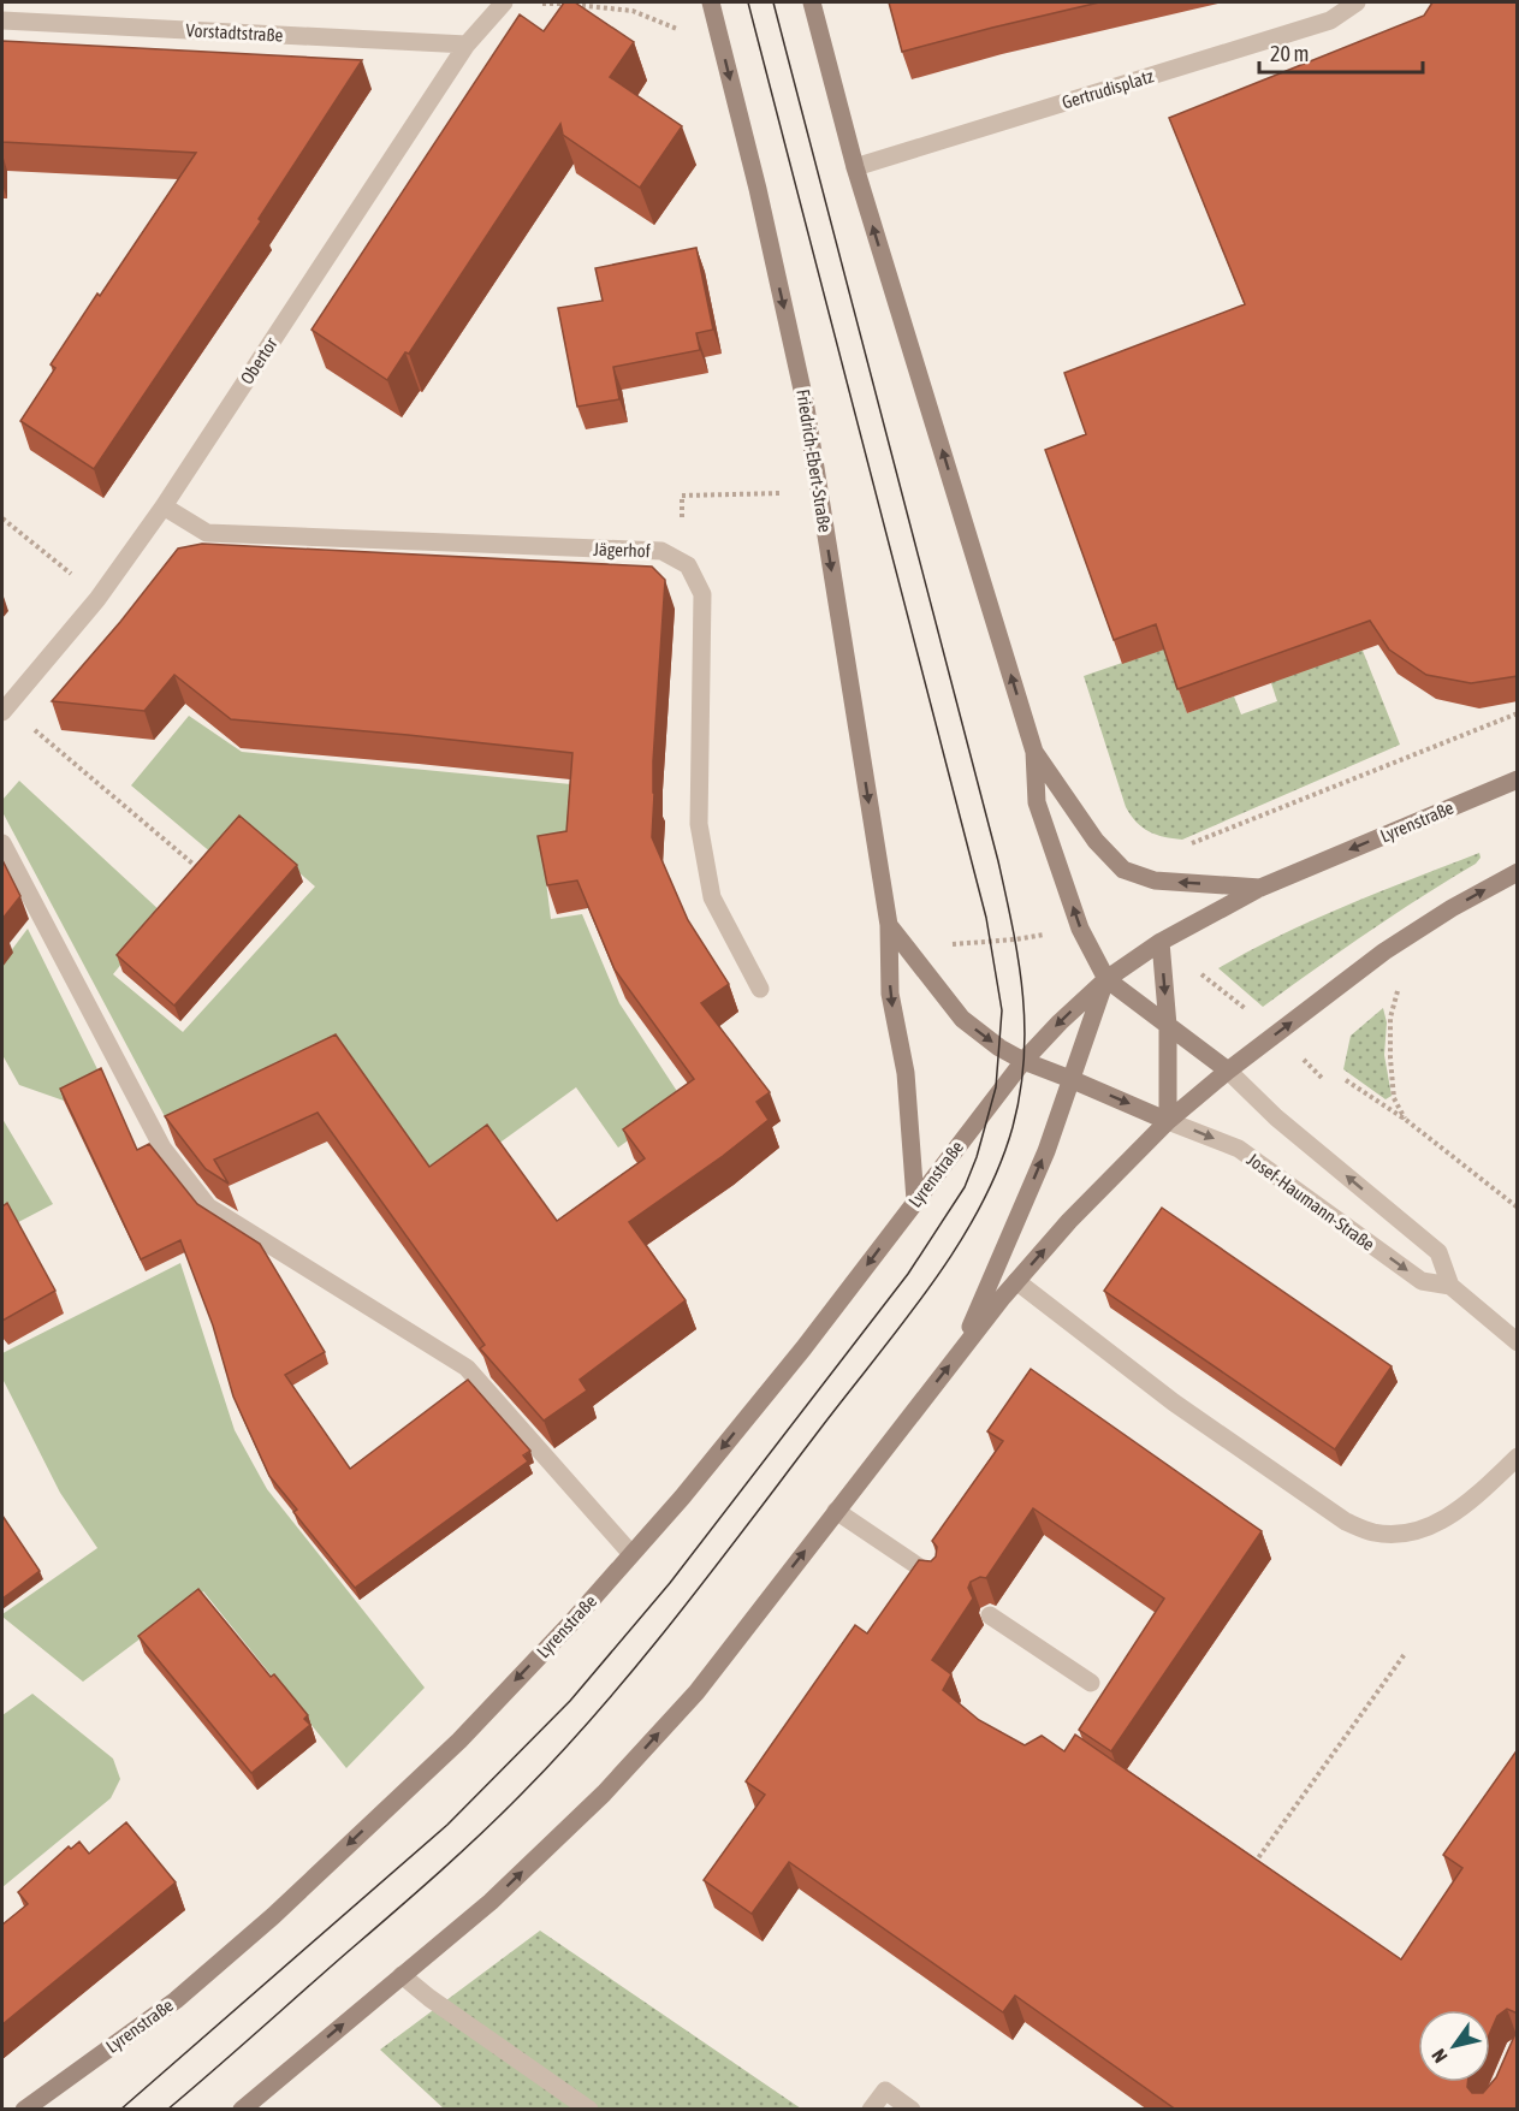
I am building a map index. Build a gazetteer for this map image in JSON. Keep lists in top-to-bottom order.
{
  "streets": {
    "main road": ["Friedrich-Ebert-Straße", "Lyrenstraße"],
    "street": [
      "Vorstadtstraße",
      "Gertrudisplatz",
      "Obertor",
      "Jägerhof",
      "Josef-Haumann-Straße"
    ]
  },
  "crossings": [
    ["Vorstadtstraße", "Obertor"],
    ["Obertor", "Jägerhof"],
    ["Friedrich-Ebert-Straße", "Lyrenstraße"]
  ],
  "scale_bar": "20 m",
  "north": "bottom left"
}
